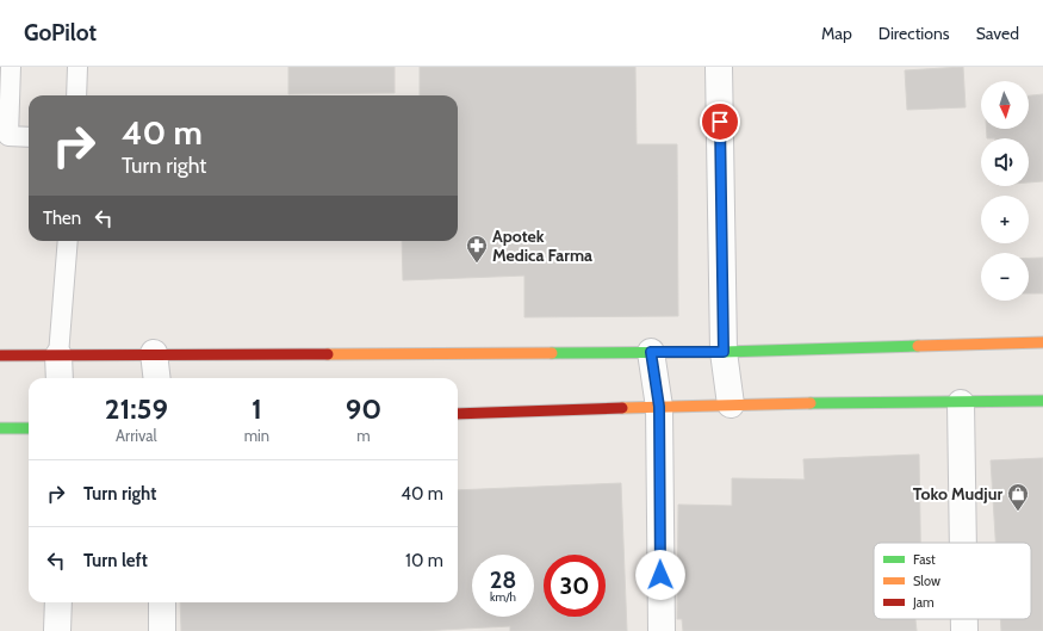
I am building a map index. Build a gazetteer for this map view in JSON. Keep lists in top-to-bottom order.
{
  "places": {
    "pharmacy": ["Apotek Medica Farma"],
    "shop": ["Toko Mudjur"]
  },
  "legend": ["Fast", "Slow", "Jam"],
  "north": "bottom",
  "page": {
    "header": "GoPilot",
    "nav": ["Map", "Directions", "Saved"],
    "map_buttons": ["+", "−"],
    "turn": ["40 m", "Turn right"],
    "then": "Then",
    "eta": [
      "21:59",
      "Arrival",
      "1",
      "min",
      "90",
      "m"
    ],
    "list": [
      {
        "name": "Turn right",
        "value": "40 m"
      },
      {
        "name": "Turn left",
        "value": "10 m"
      }
    ],
    "speed": "28 km/h",
    "limit": "30"
  }
}
